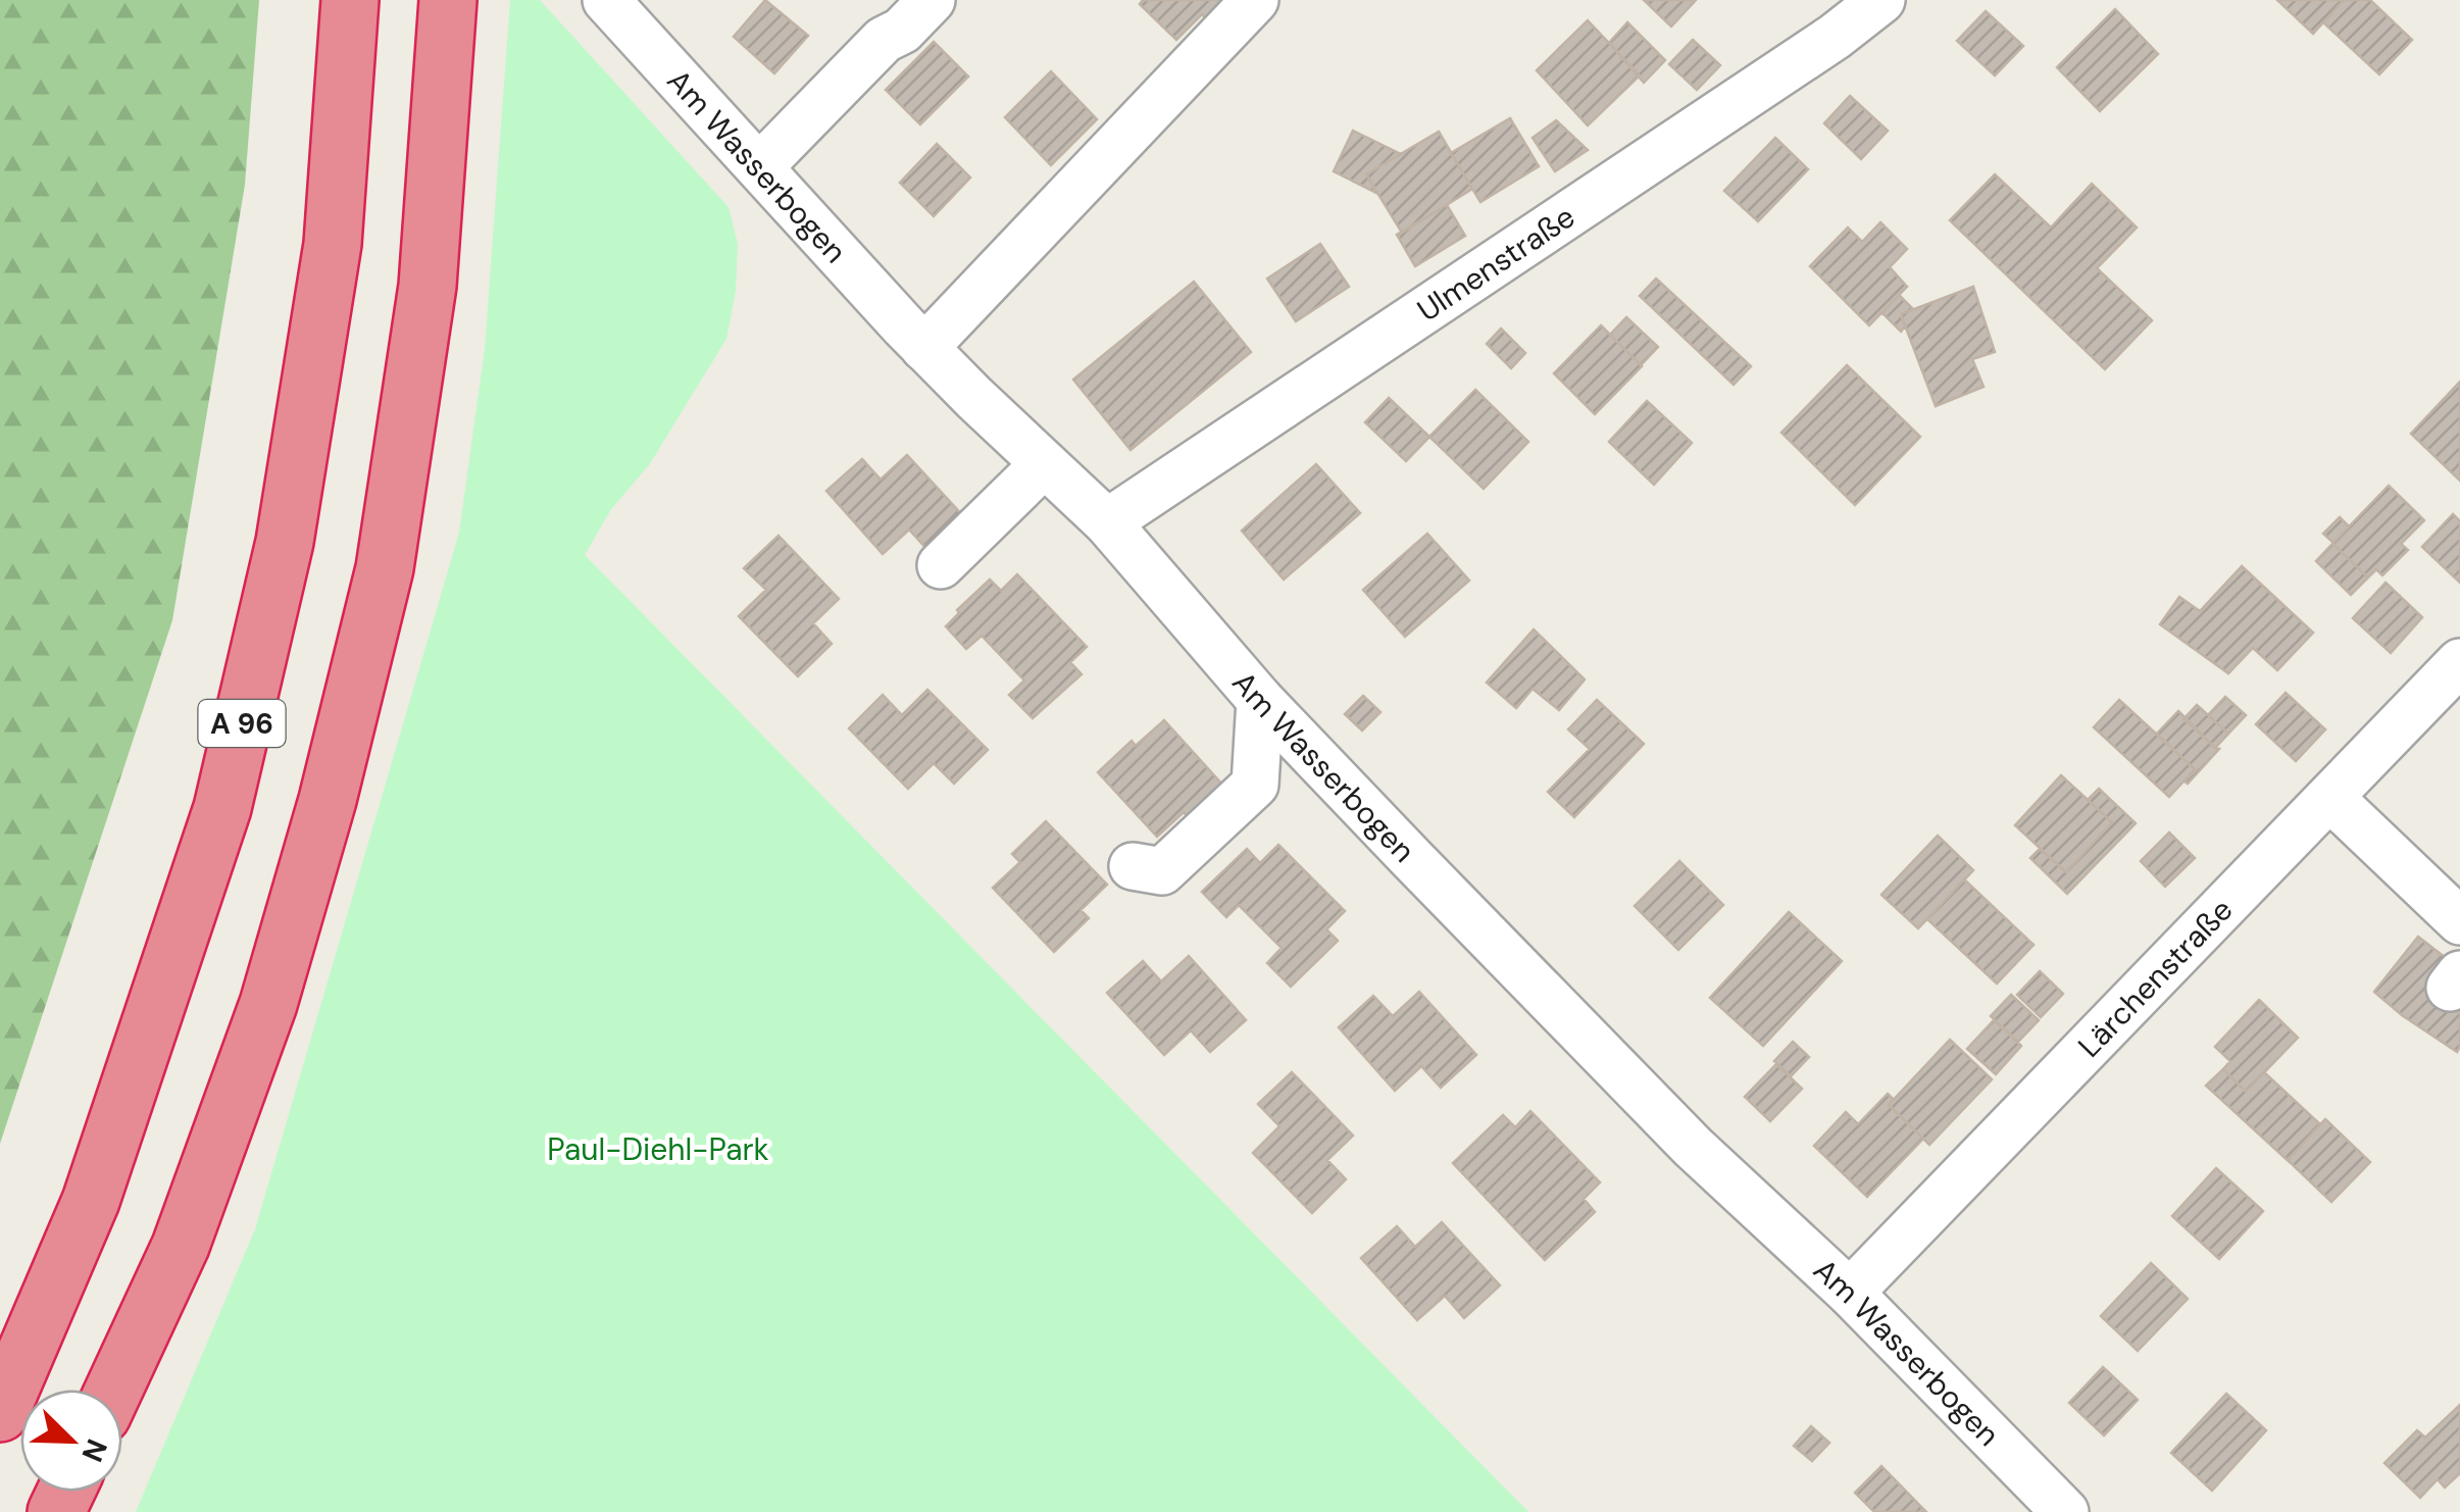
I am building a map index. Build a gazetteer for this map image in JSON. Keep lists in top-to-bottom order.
{
  "streets": {
    "highway": ["A 96"],
    "street": ["Am Wasserbogen", "Ulmenstraße", "Lärchenstraße"]
  },
  "crossings": [
    ["Am Wasserbogen", "Ulmenstraße"],
    ["Am Wasserbogen", "Lärchenstraße"]
  ],
  "parks": ["Paul-Diehl-Park"],
  "north": "bottom right"
}
